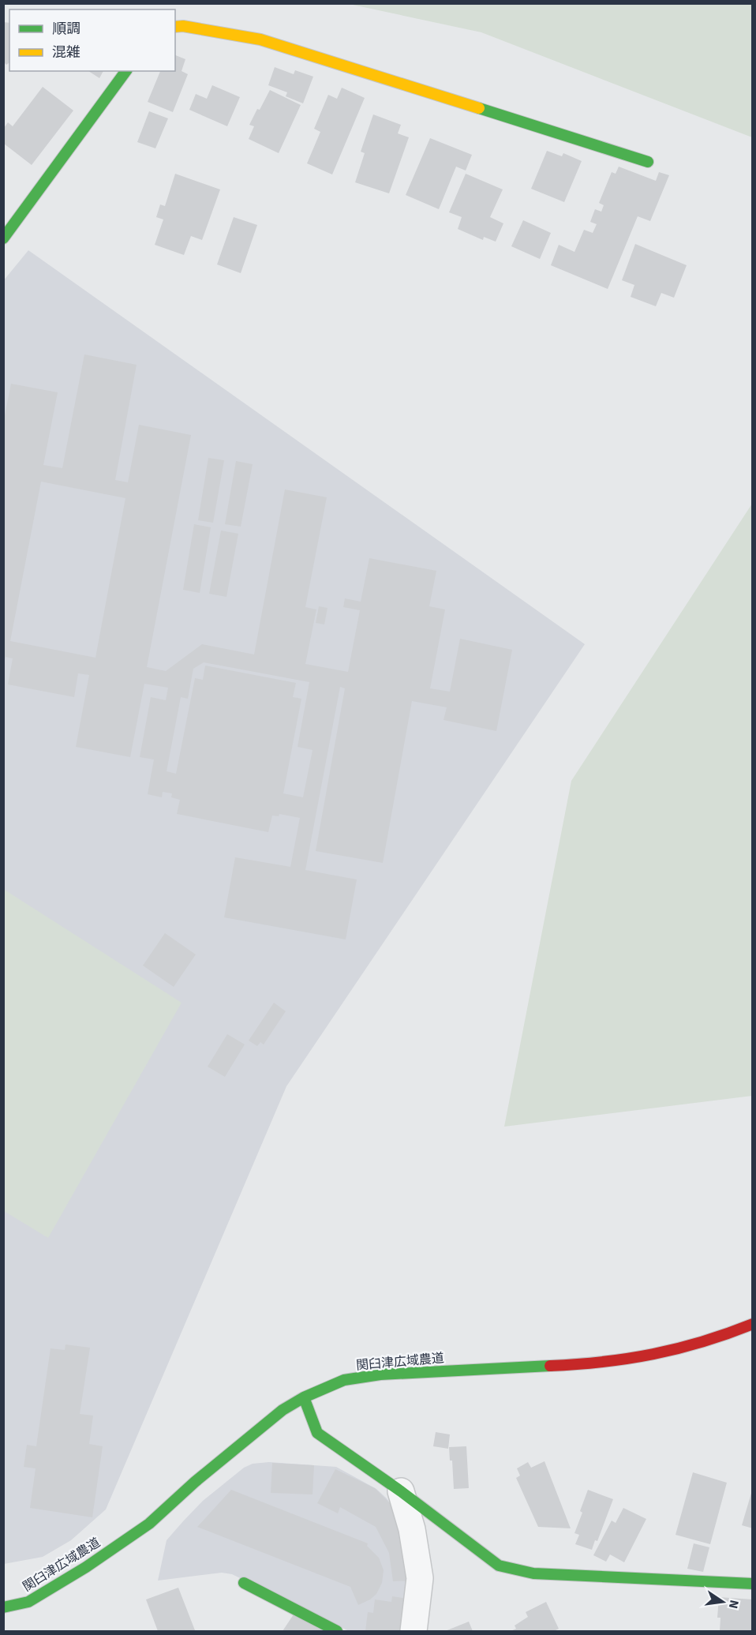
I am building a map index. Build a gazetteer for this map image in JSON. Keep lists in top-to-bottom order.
{
  "streets": {
    "street": ["関臼津広域農道"]
  },
  "legend": ["順調", "混雑"],
  "north": "right"
}
